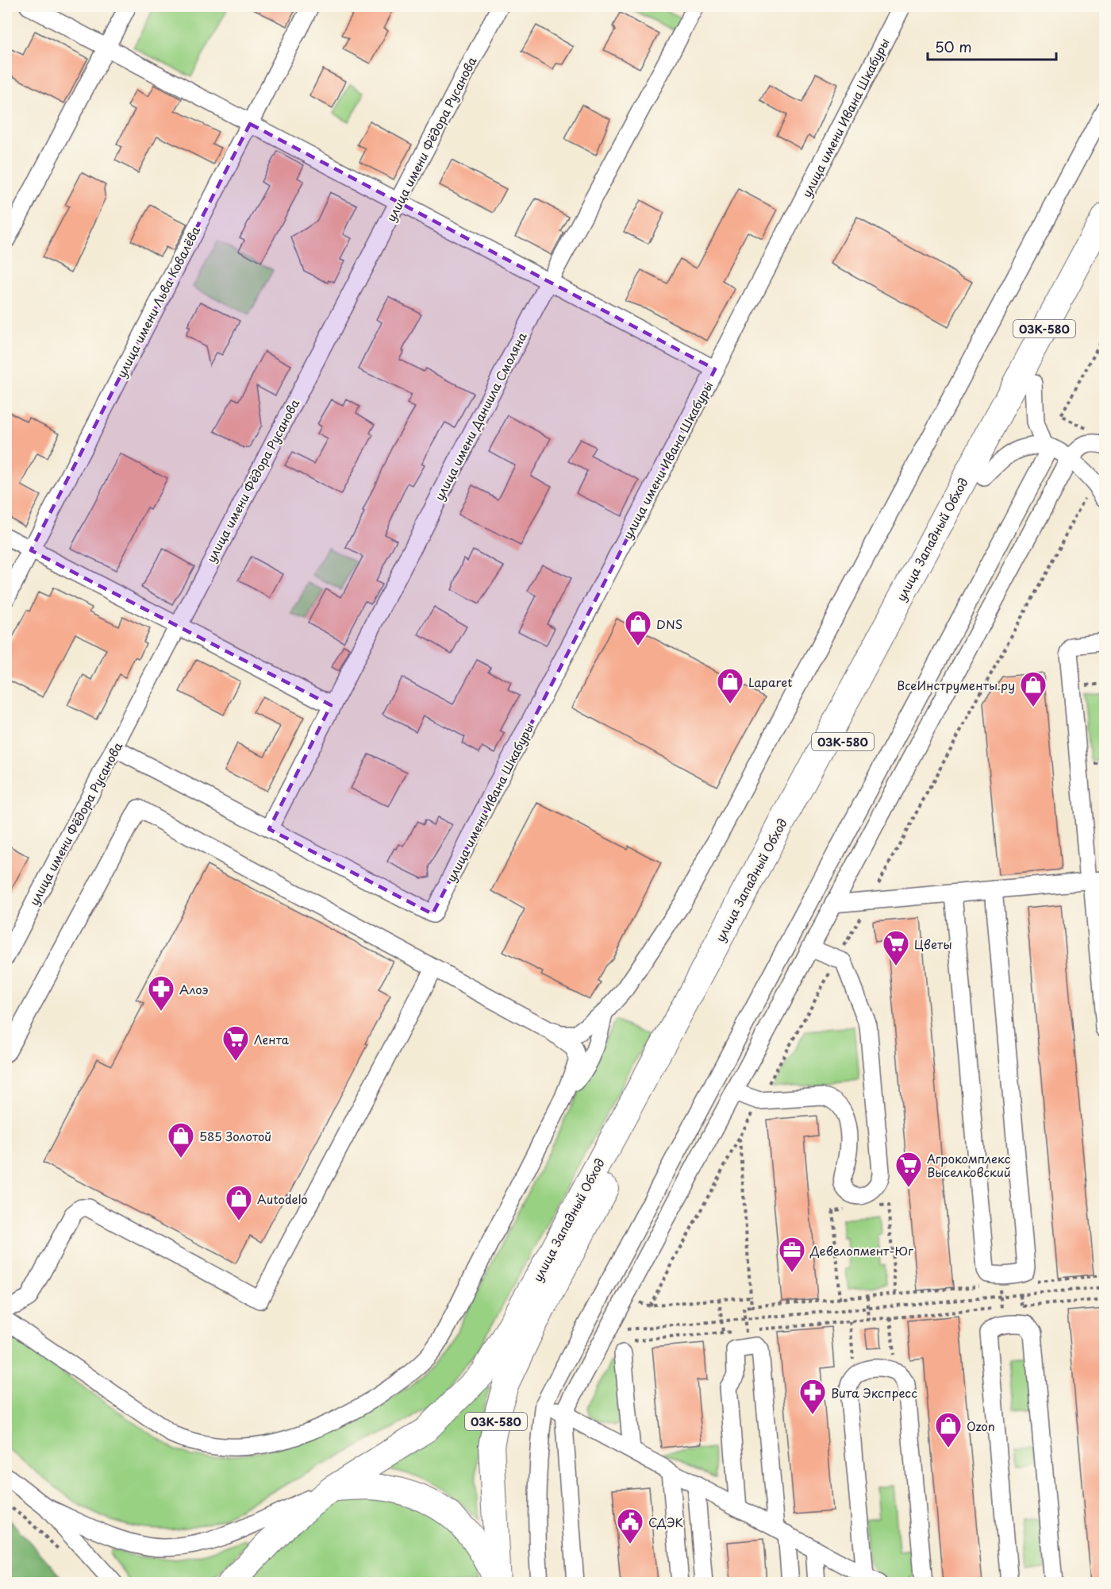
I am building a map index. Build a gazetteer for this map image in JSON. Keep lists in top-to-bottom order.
{
  "streets": {
    "highway": ["03К-580", "улица Западный Обход"],
    "street": [
      "улица имени Ивана Шкабуры",
      "улица имени Фёдора Русанова",
      "улица имени Льва Ковалёва",
      "улица имени Даниила Смоляна"
    ]
  },
  "crossings": [
    ["улица имени Ивана Шкабуры", "улица имени Даниила Смоляна"],
    ["03К-580", "улица Западный Обход"]
  ],
  "places": {
    "shop": [
      "DNS",
      "Laparet",
      "ВсеИнструменты.ру",
      "585 Золотой",
      "Autodelo",
      "Ozon"
    ],
    "supermarket": ["Цветы", "Лента", "Агрокомплекс Выселковский"],
    "pharmacy": ["Алоэ", "Вита Экспресс"],
    "office": ["Девелопмент-Юг"],
    "public building": ["СДЭК"]
  },
  "scale_bar": "50 m"
}
